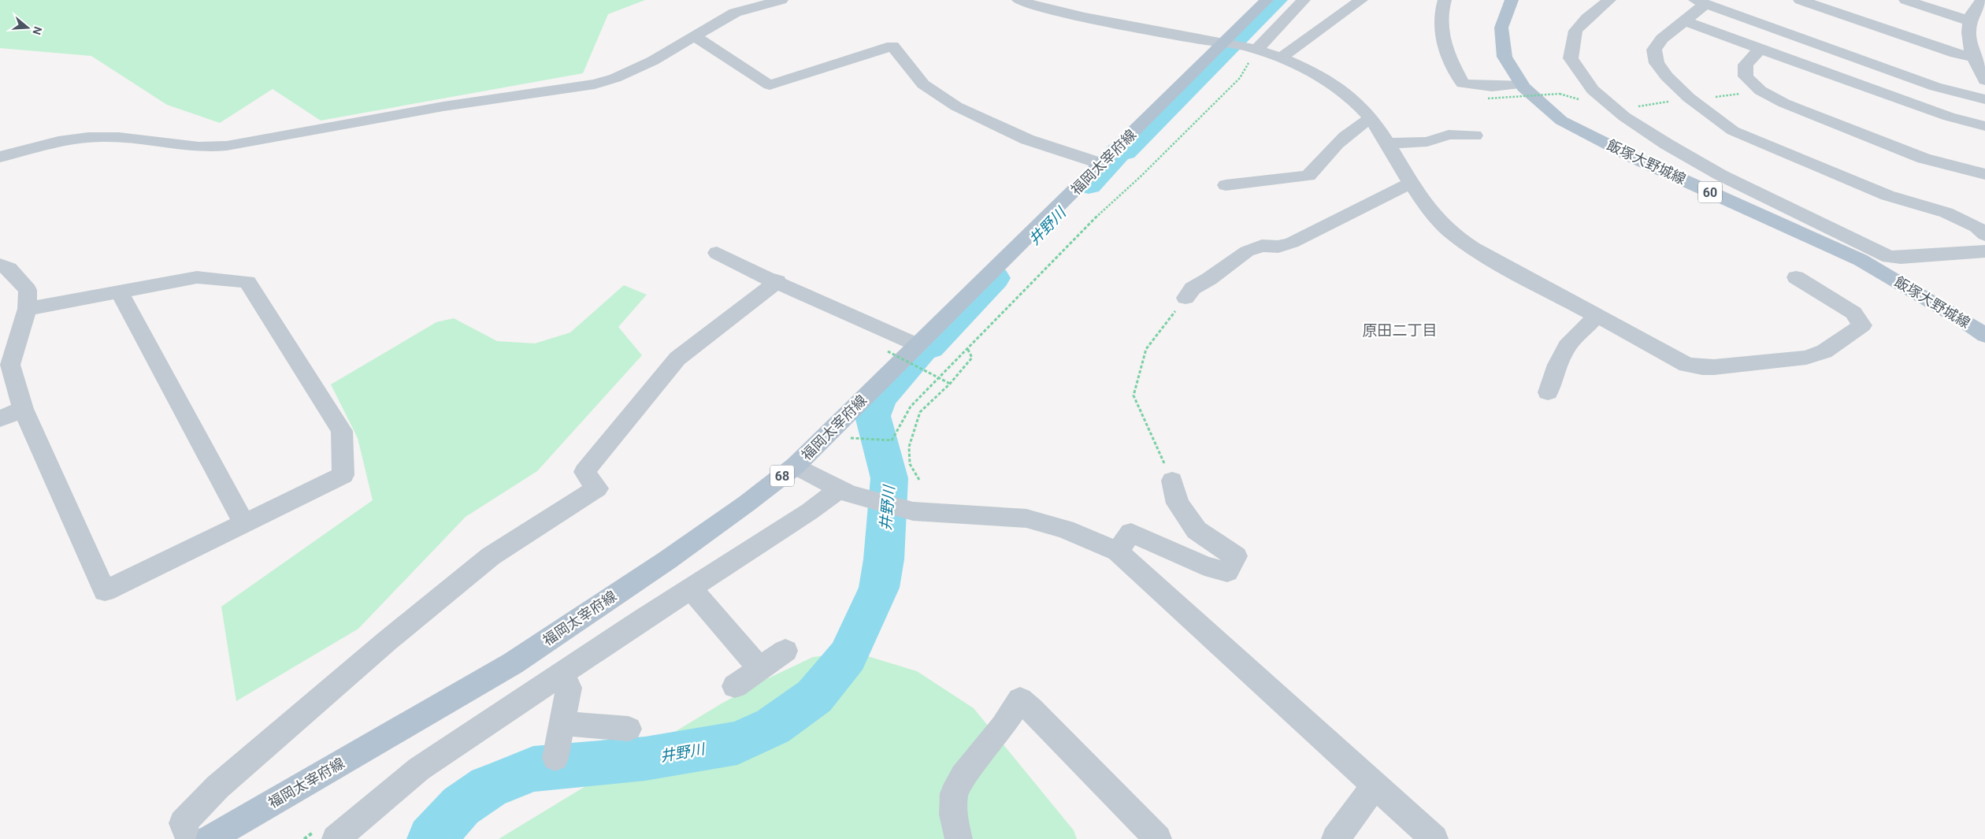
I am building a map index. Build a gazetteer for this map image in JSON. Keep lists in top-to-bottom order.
{
  "streets": {
    "main road": [
      "福岡太宰府線",
      "飯塚大野城線",
      "60",
      "68"
    ]
  },
  "districts": ["原田二丁目"],
  "water": ["井野川"],
  "north": "right"
}
